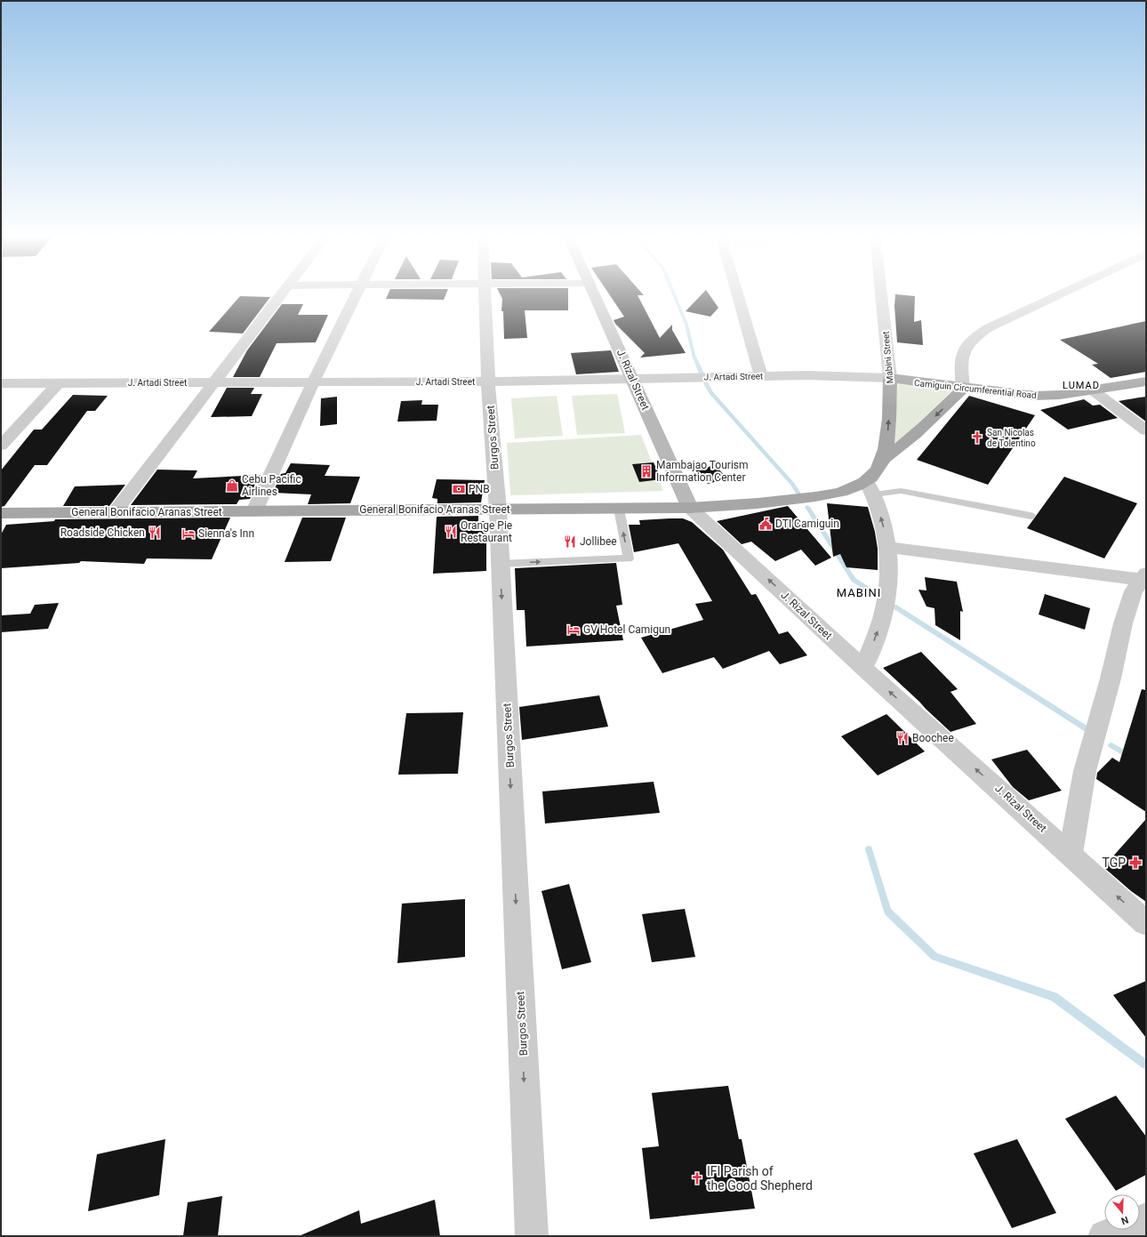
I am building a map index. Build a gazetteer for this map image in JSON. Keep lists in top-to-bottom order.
{
  "streets": {
    "main road": [
      "Mabini Street",
      "J. Rizal Street",
      "Camiguin Circumferential Road",
      "General Bonifacio Aranas Street"
    ],
    "street": ["J. Artadi Street", "Burgos Street"]
  },
  "crossings": [
    ["Mabini Street", "J. Artadi Street"],
    ["Mabini Street", "Camiguin Circumferential Road"],
    ["Mabini Street", "General Bonifacio Aranas Street"],
    ["J. Artadi Street", "J. Rizal Street"],
    ["J. Artadi Street", "Camiguin Circumferential Road"],
    ["J. Artadi Street", "Burgos Street"],
    ["J. Rizal Street", "General Bonifacio Aranas Street"],
    ["Burgos Street", "General Bonifacio Aranas Street"]
  ],
  "one_way": ["J. Rizal Street", "Burgos Street"],
  "districts": ["LUMAD", "MABINI"],
  "places": {
    "church": ["San Nicolas de Tolentino", "IFI Parish of the Good Shepherd"],
    "building": ["Mambajao Tourism Information Center"],
    "shop": ["Cebu Pacific Airlines"],
    "bank": ["PNB"],
    "public building": ["DTI Camiguin"],
    "restaurant": [
      "Orange Pie Restaurant",
      "Roadside Chicken",
      "Jollibee",
      "Boochee"
    ],
    "hotel": ["Sienna's Inn", "GV Hotel Camigun"],
    "pharmacy": ["TGP"]
  },
  "north": "bottom"
}
